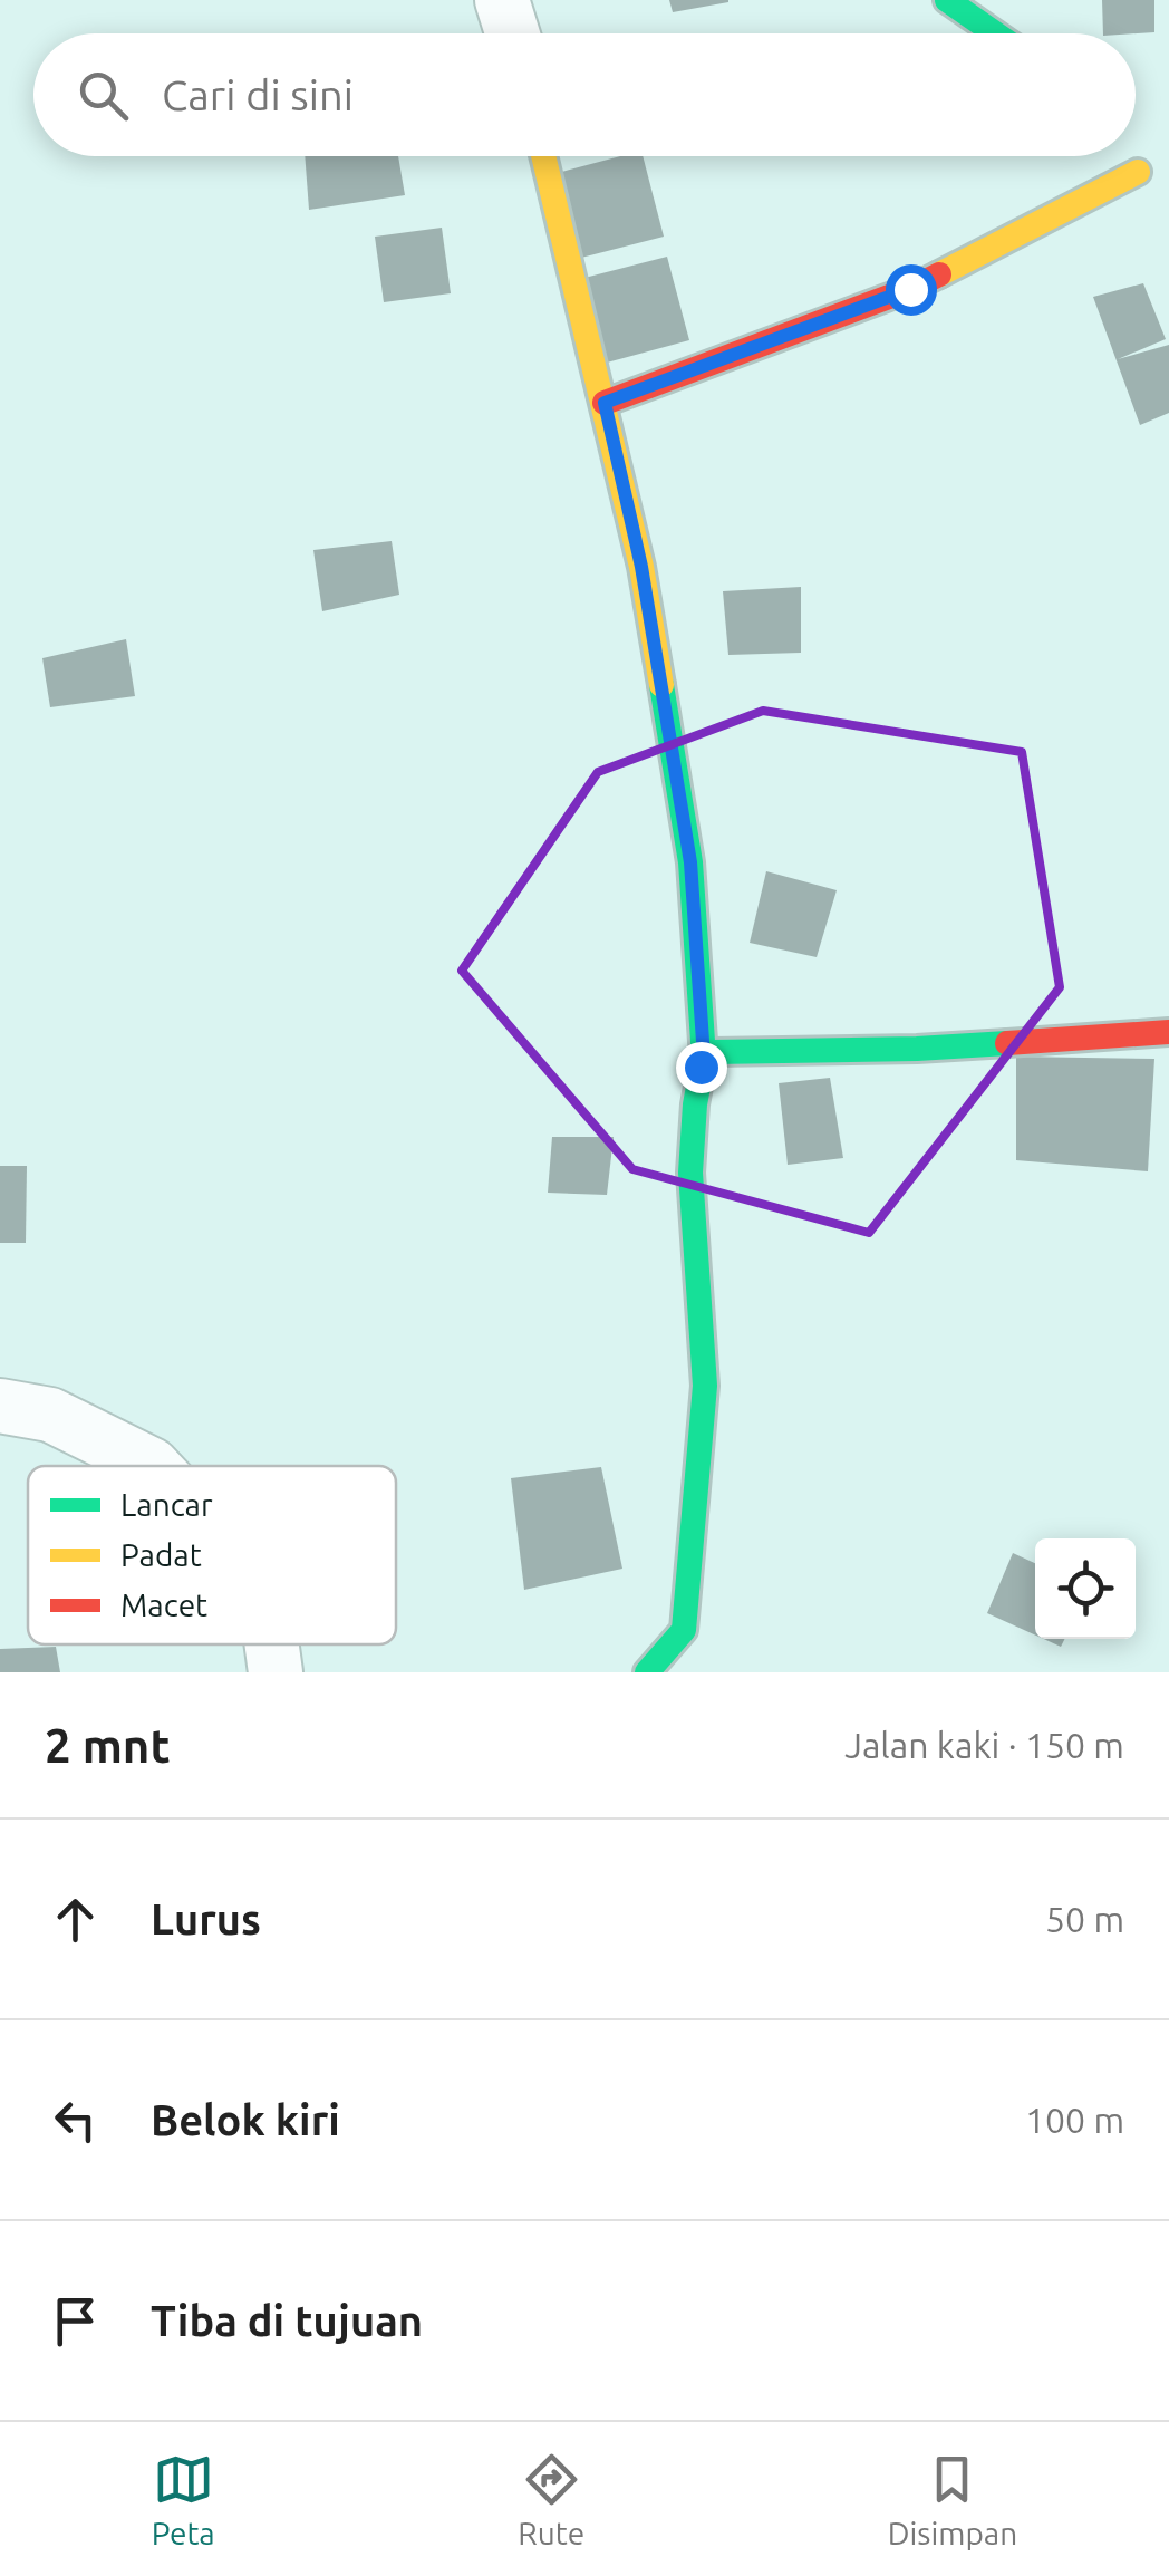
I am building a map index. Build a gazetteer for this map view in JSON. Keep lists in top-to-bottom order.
{
  "legend": ["Lancar", "Padat", "Macet"],
  "page": {
    "search": "Cari di sini",
    "heading": ["2 mnt", "Jalan kaki · 150 m"],
    "list": [
      ["Lurus", "50 m"],
      ["Belok kiri", "100 m"],
      "Tiba di tujuan"
    ],
    "nav": ["Peta", "Rute", "Disimpan"]
  }
}
